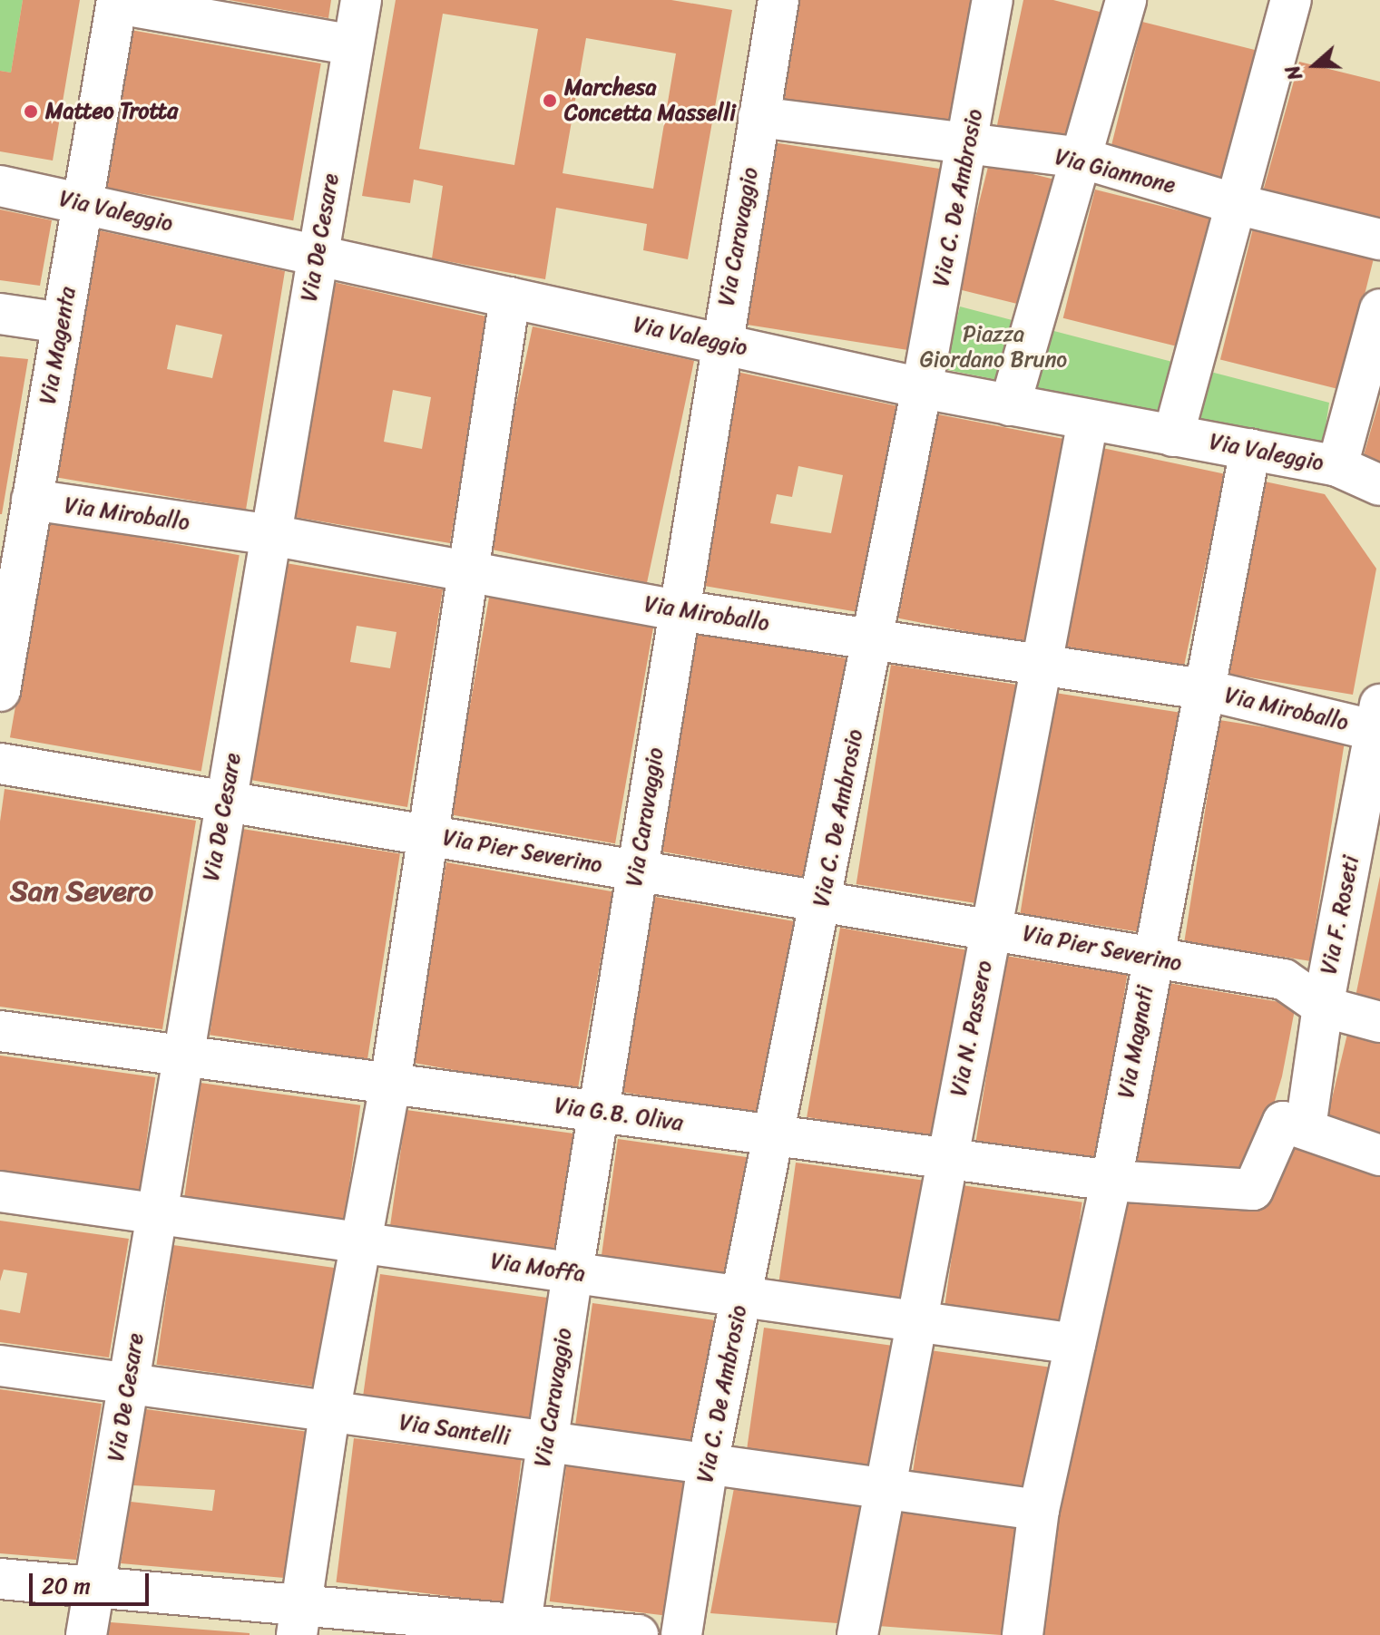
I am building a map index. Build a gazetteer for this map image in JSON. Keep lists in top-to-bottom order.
{
  "streets": {
    "street": [
      "Via Giannone",
      "Via C. De Ambrosio",
      "Via Valeggio",
      "Via Caravaggio",
      "Via De Cesare",
      "Via Magenta",
      "Via Miroballo",
      "Via Pier Severino",
      "Via F. Roseti",
      "Via N. Passero",
      "Via Magnati",
      "Via G.B. Oliva",
      "Via Moffa",
      "Via Santelli"
    ]
  },
  "crossings": [
    ["Via Giannone", "Via C. De Ambrosio"],
    ["Via Giannone", "Via Caravaggio"],
    ["Via C. De Ambrosio", "Via Valeggio"],
    ["Via C. De Ambrosio", "Via Miroballo"],
    ["Via C. De Ambrosio", "Via Pier Severino"],
    ["Via C. De Ambrosio", "Via G.B. Oliva"],
    ["Via C. De Ambrosio", "Via Moffa"],
    ["Via C. De Ambrosio", "Via Santelli"],
    ["Via Valeggio", "Via Caravaggio"],
    ["Via Valeggio", "Via De Cesare"],
    ["Via Valeggio", "Via Magenta"],
    ["Via Valeggio", "Via N. Passero"],
    ["Via Valeggio", "Via Magnati"],
    ["Via Caravaggio", "Via Miroballo"],
    ["Via Caravaggio", "Via Pier Severino"],
    ["Via Caravaggio", "Via G.B. Oliva"],
    ["Via Caravaggio", "Via Moffa"],
    ["Via Caravaggio", "Via Santelli"],
    ["Via De Cesare", "Via Miroballo"],
    ["Via De Cesare", "Via Pier Severino"],
    ["Via De Cesare", "Via G.B. Oliva"],
    ["Via De Cesare", "Via Moffa"],
    ["Via De Cesare", "Via Santelli"],
    ["Via Magenta", "Via Miroballo"],
    ["Via Miroballo", "Via F. Roseti"],
    ["Via Miroballo", "Via N. Passero"],
    ["Via Miroballo", "Via Magnati"],
    ["Via Pier Severino", "Via F. Roseti"],
    ["Via Pier Severino", "Via N. Passero"],
    ["Via Pier Severino", "Via Magnati"],
    ["Via F. Roseti", "Via G.B. Oliva"],
    ["Via N. Passero", "Via G.B. Oliva"],
    ["Via N. Passero", "Via Moffa"],
    ["Via N. Passero", "Via Santelli"],
    ["Via Magnati", "Via G.B. Oliva"],
    ["Via Magnati", "Via Moffa"],
    ["Via Magnati", "Via Santelli"]
  ],
  "districts": ["San Severo"],
  "parks": ["Piazza Giordano Bruno"],
  "places": ["Marchesa Concetta Masselli", "Matteo Trotta"],
  "scale_bar": "20 m",
  "north": "left"
}
